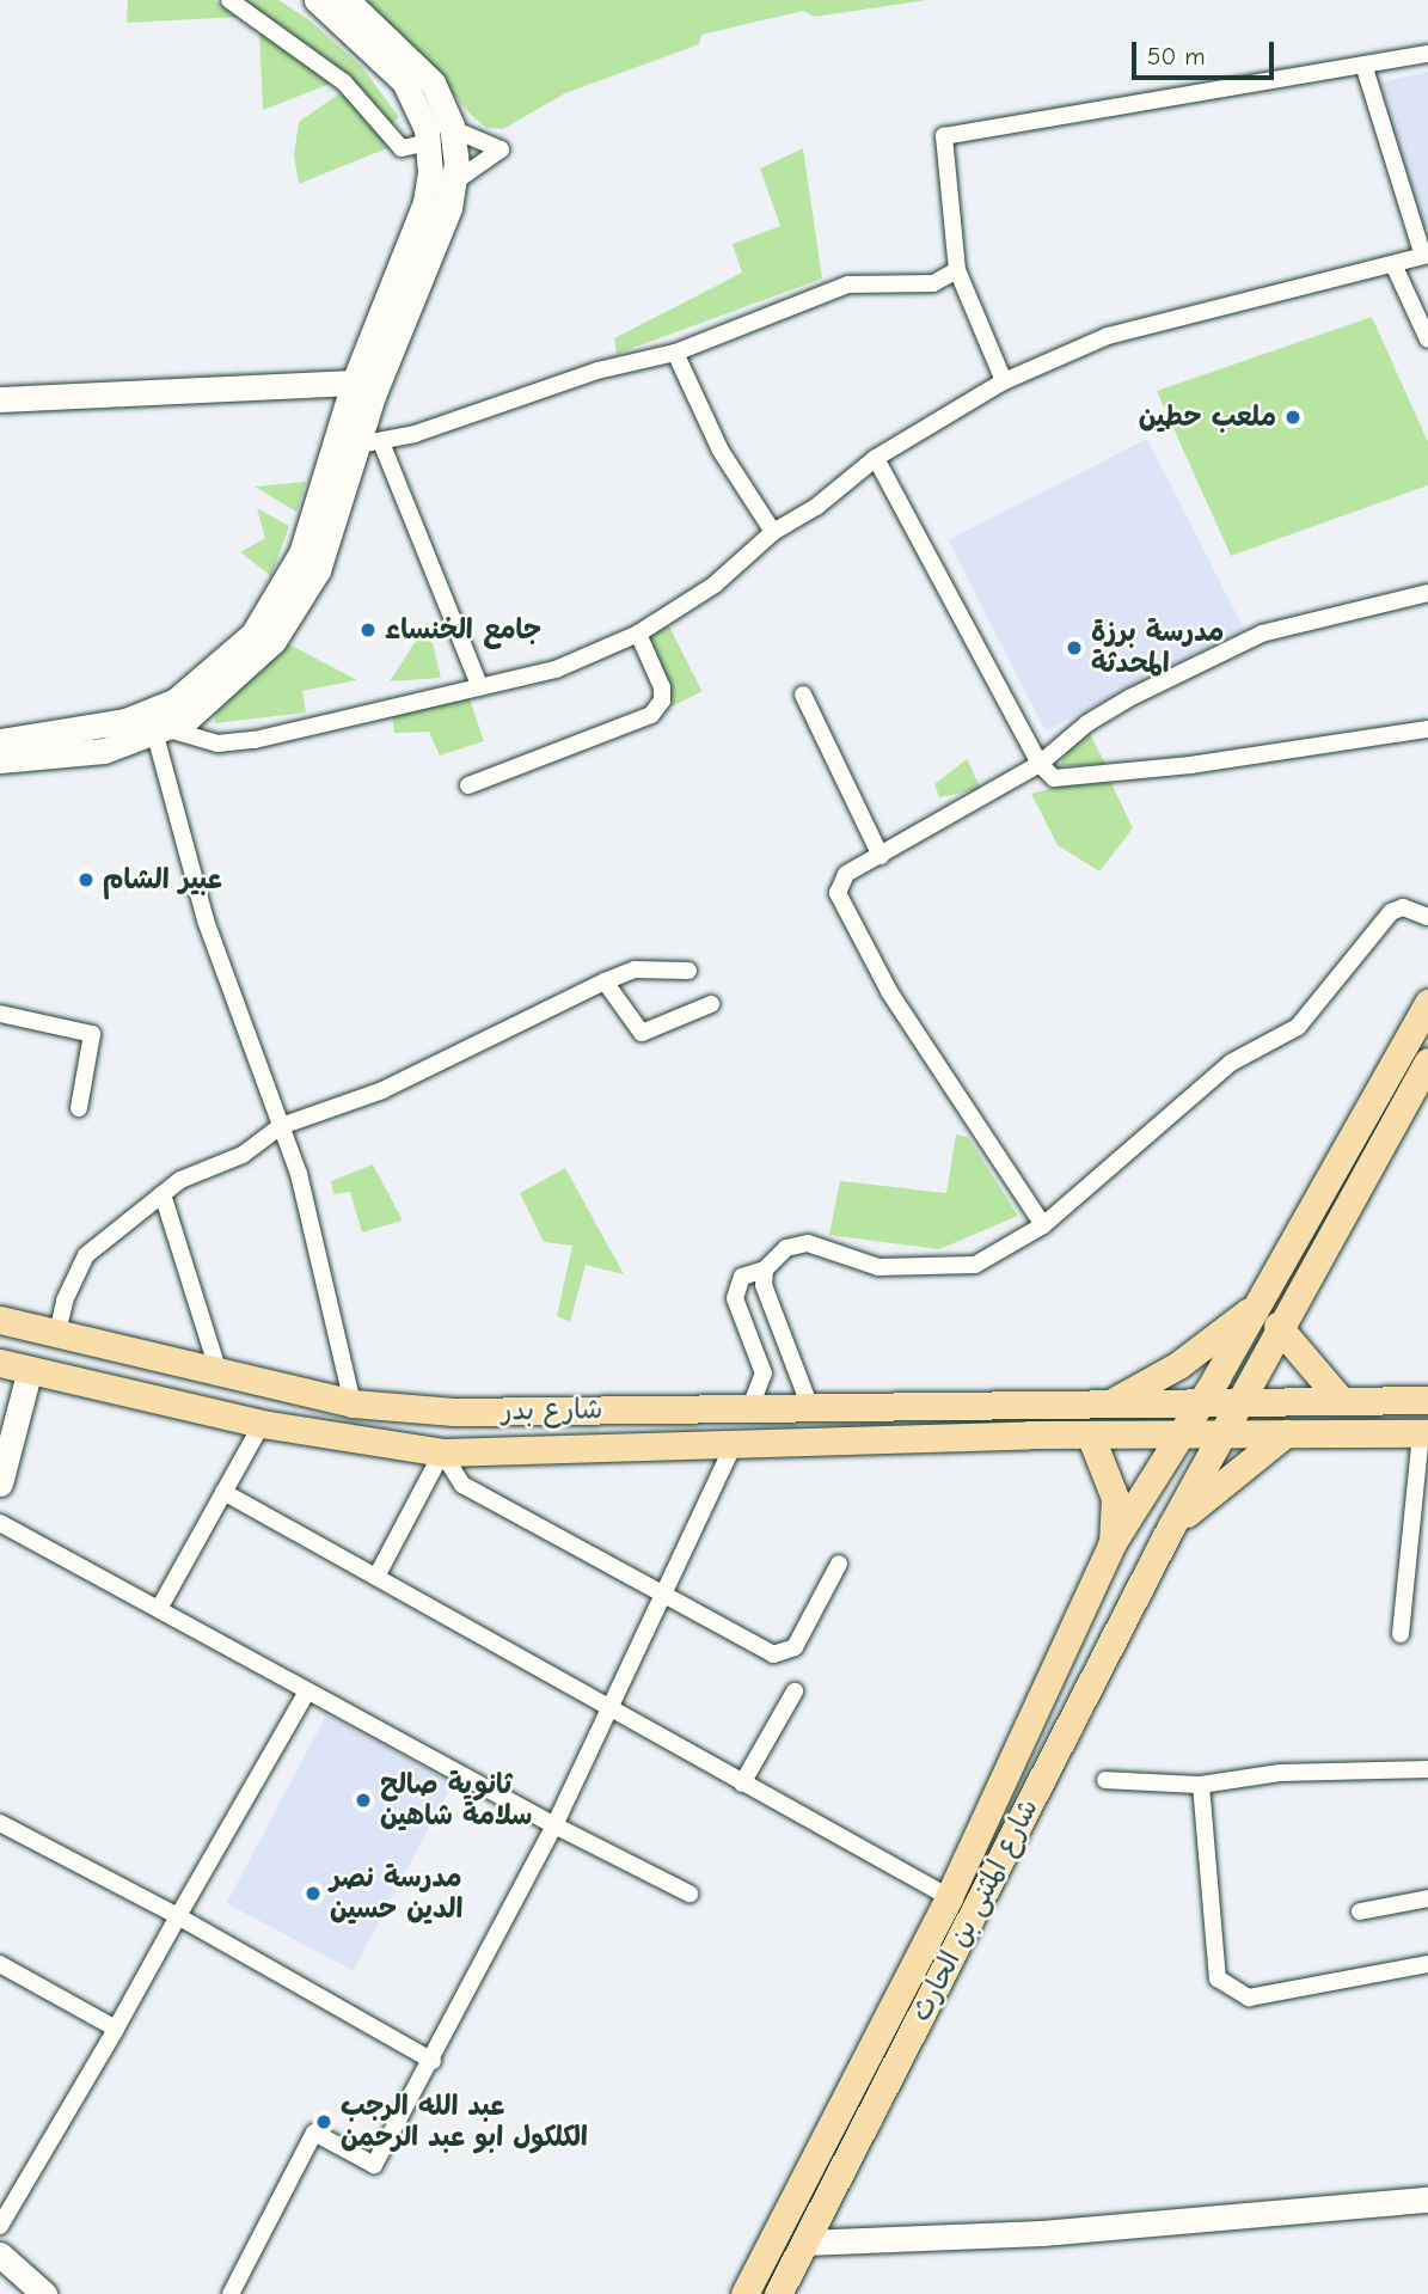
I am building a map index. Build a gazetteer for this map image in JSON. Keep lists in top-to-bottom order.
{
  "streets": {
    "main road": ["شارع بدر", "شارع المثنى بن الحارث"]
  },
  "crossings": [
    ["شارع بدر", "شارع المثنى بن الحارث"]
  ],
  "places": [
    "ملعب حطين",
    "جامع الخنساء",
    "مدرسة برزة المحدثة",
    "عبير الشام",
    "ثانوية صالح سلامة شاهين",
    "مدرسة نصر الدين حسين",
    "عبد الله الرجب الكلكول ابو عبد الرحمن"
  ],
  "scale_bar": "50 m"
}
